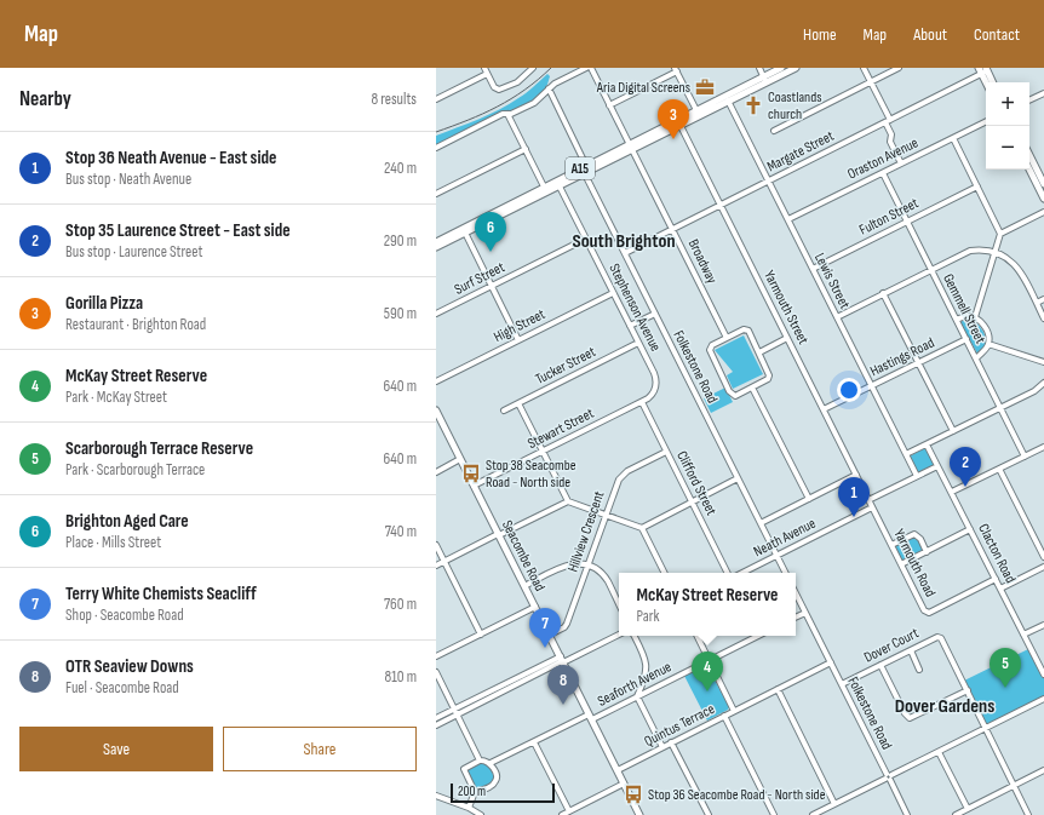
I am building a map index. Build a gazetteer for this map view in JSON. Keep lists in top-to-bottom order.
{
  "streets": {
    "main road": ["A15", "Seacombe Road"],
    "street": [
      "Margate Street",
      "Oraston Avenue",
      "Fulton Street",
      "Broadway",
      "Surf Street",
      "Lewis Street",
      "Stephenson Avenue",
      "Yarmouth Street",
      "Gemmell Street",
      "High Street",
      "Hastings Road",
      "Tucker Street",
      "Folkestone Road",
      "Stewart Street",
      "Clifford Street",
      "Hillview Crescent",
      "Neath Avenue",
      "Clacton Road",
      "Yarmouth Road",
      "Dover Court",
      "Seaforth Avenue",
      "Quintus Terrace"
    ]
  },
  "crossings": [
    ["Margate Street", "Broadway"],
    ["Margate Street", "Lewis Street"],
    ["Margate Street", "Yarmouth Street"],
    ["Margate Street", "Folkestone Road"],
    ["Oraston Avenue", "Lewis Street"],
    ["Oraston Avenue", "Gemmell Street"],
    ["A15", "Broadway"],
    ["A15", "Lewis Street"],
    ["A15", "Stephenson Avenue"],
    ["A15", "Yarmouth Street"],
    ["A15", "Folkestone Road"],
    ["Fulton Street", "Lewis Street"],
    ["Fulton Street", "Gemmell Street"],
    ["Surf Street", "Stephenson Avenue"],
    ["Lewis Street", "Hastings Road"],
    ["Stephenson Avenue", "High Street"],
    ["Stephenson Avenue", "Tucker Street"],
    ["Stephenson Avenue", "Stewart Street"],
    ["Yarmouth Street", "Hastings Road"],
    ["Yarmouth Street", "Neath Avenue"],
    ["Yarmouth Street", "Yarmouth Road"],
    ["Gemmell Street", "Hastings Road"],
    ["Folkestone Road", "Neath Avenue"],
    ["Folkestone Road", "Dover Court"],
    ["Folkestone Road", "Quintus Terrace"],
    ["Stewart Street", "Clifford Street"],
    ["Stewart Street", "Seacombe Road"],
    ["Clifford Street", "Hillview Crescent"],
    ["Hillview Crescent", "Seacombe Road"],
    ["Neath Avenue", "Yarmouth Road"],
    ["Clacton Road", "Yarmouth Road"],
    ["Seacombe Road", "Seaforth Avenue"],
    ["Seacombe Road", "Quintus Terrace"]
  ],
  "districts": ["South Brighton", "Dover Gardens"],
  "places": {
    "office": ["Aria Digital Screens"],
    "church": ["Coastlands church"],
    "bus stop": ["Stop 38 Seacombe Road - North side", "Stop 36 Seacombe Road - North side"]
  },
  "scale_bar": "200 m",
  "page": {
    "header": "Map",
    "nav": [
      "Home",
      "Map",
      "About",
      "Contact"
    ],
    "heading": ["Nearby", "8 results"],
    "map_buttons": ["+", "−"],
    "pins": [
      "3",
      "6",
      "2",
      "1",
      "7",
      "5",
      "4",
      "8"
    ],
    "list": [
      {
        "mark": "1",
        "name": "Stop 36 Neath Avenue - East side",
        "note": "Bus stop · Neath Avenue",
        "value": "240 m"
      },
      {
        "mark": "2",
        "name": "Stop 35 Laurence Street - East side",
        "note": "Bus stop · Laurence Street",
        "value": "290 m"
      },
      {
        "mark": "3",
        "name": "Gorilla Pizza",
        "note": "Restaurant · Brighton Road",
        "value": "590 m"
      },
      {
        "mark": "4",
        "name": "McKay Street Reserve",
        "note": "Park · McKay Street",
        "value": "640 m"
      },
      {
        "mark": "5",
        "name": "Scarborough Terrace Reserve",
        "note": "Park · Scarborough Terrace",
        "value": "640 m"
      },
      {
        "mark": "6",
        "name": "Brighton Aged Care",
        "note": "Place · Mills Street",
        "value": "740 m"
      },
      {
        "mark": "7",
        "name": "Terry White Chemists Seacliff",
        "note": "Shop · Seacombe Road",
        "value": "760 m"
      },
      {
        "mark": "8",
        "name": "OTR Seaview Downs",
        "note": "Fuel · Seacombe Road",
        "value": "810 m"
      }
    ],
    "popup": ["McKay Street Reserve", "Park"],
    "buttons": ["Save", "Share"],
    "scale": "200 m"
  }
}
